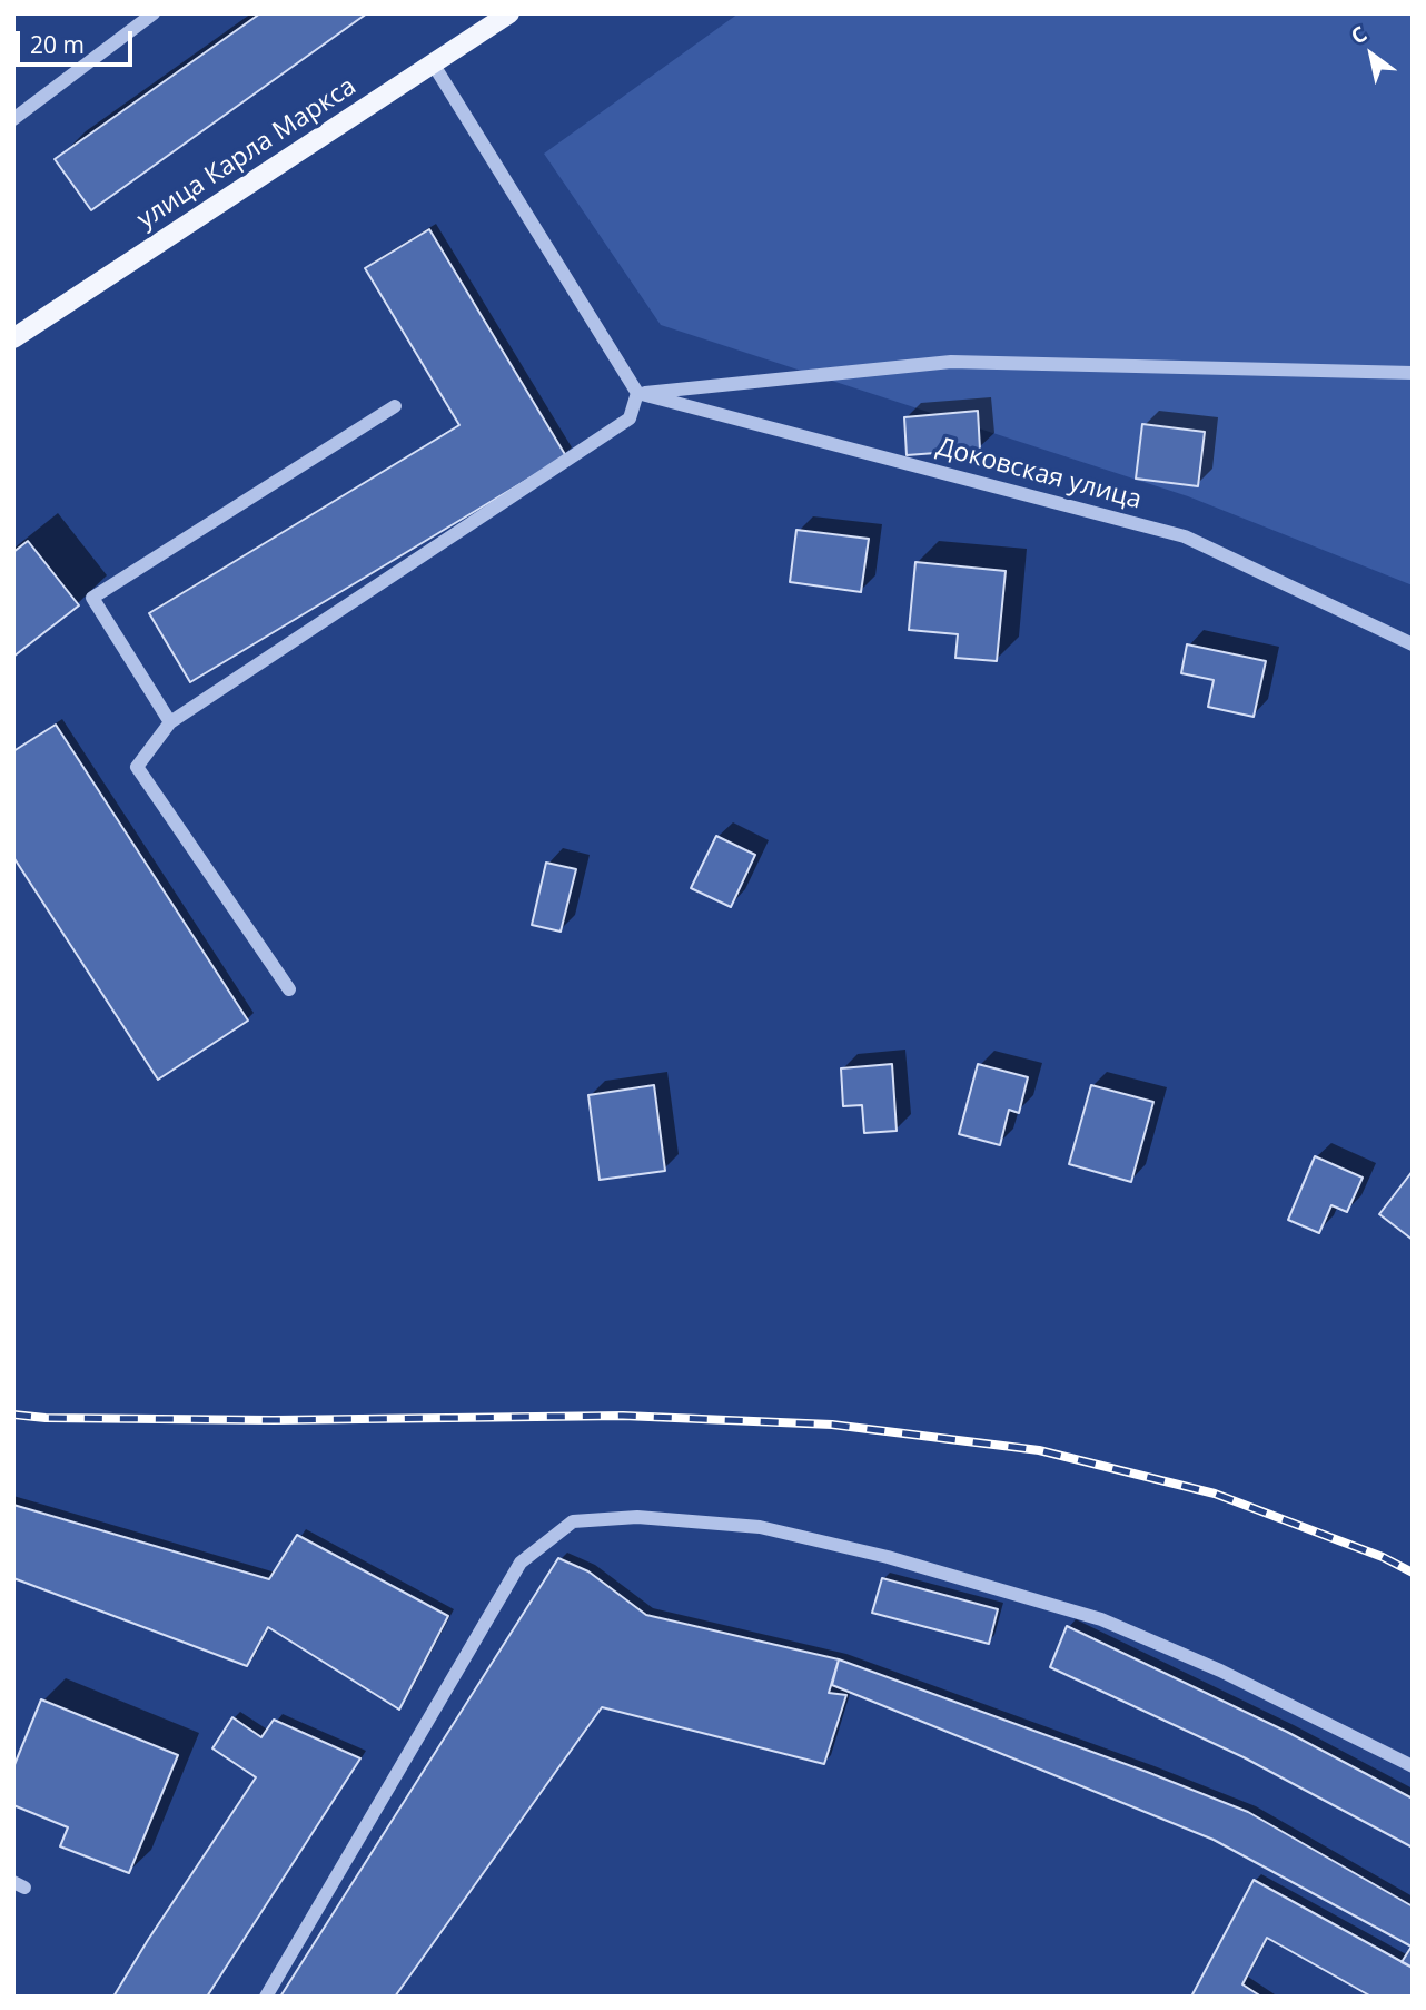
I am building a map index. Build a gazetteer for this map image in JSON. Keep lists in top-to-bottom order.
{
  "streets": {
    "main road": ["улица Карла Маркса"],
    "street": ["Доковская улица"]
  },
  "scale_bar": "20 m",
  "north": "top left"
}
